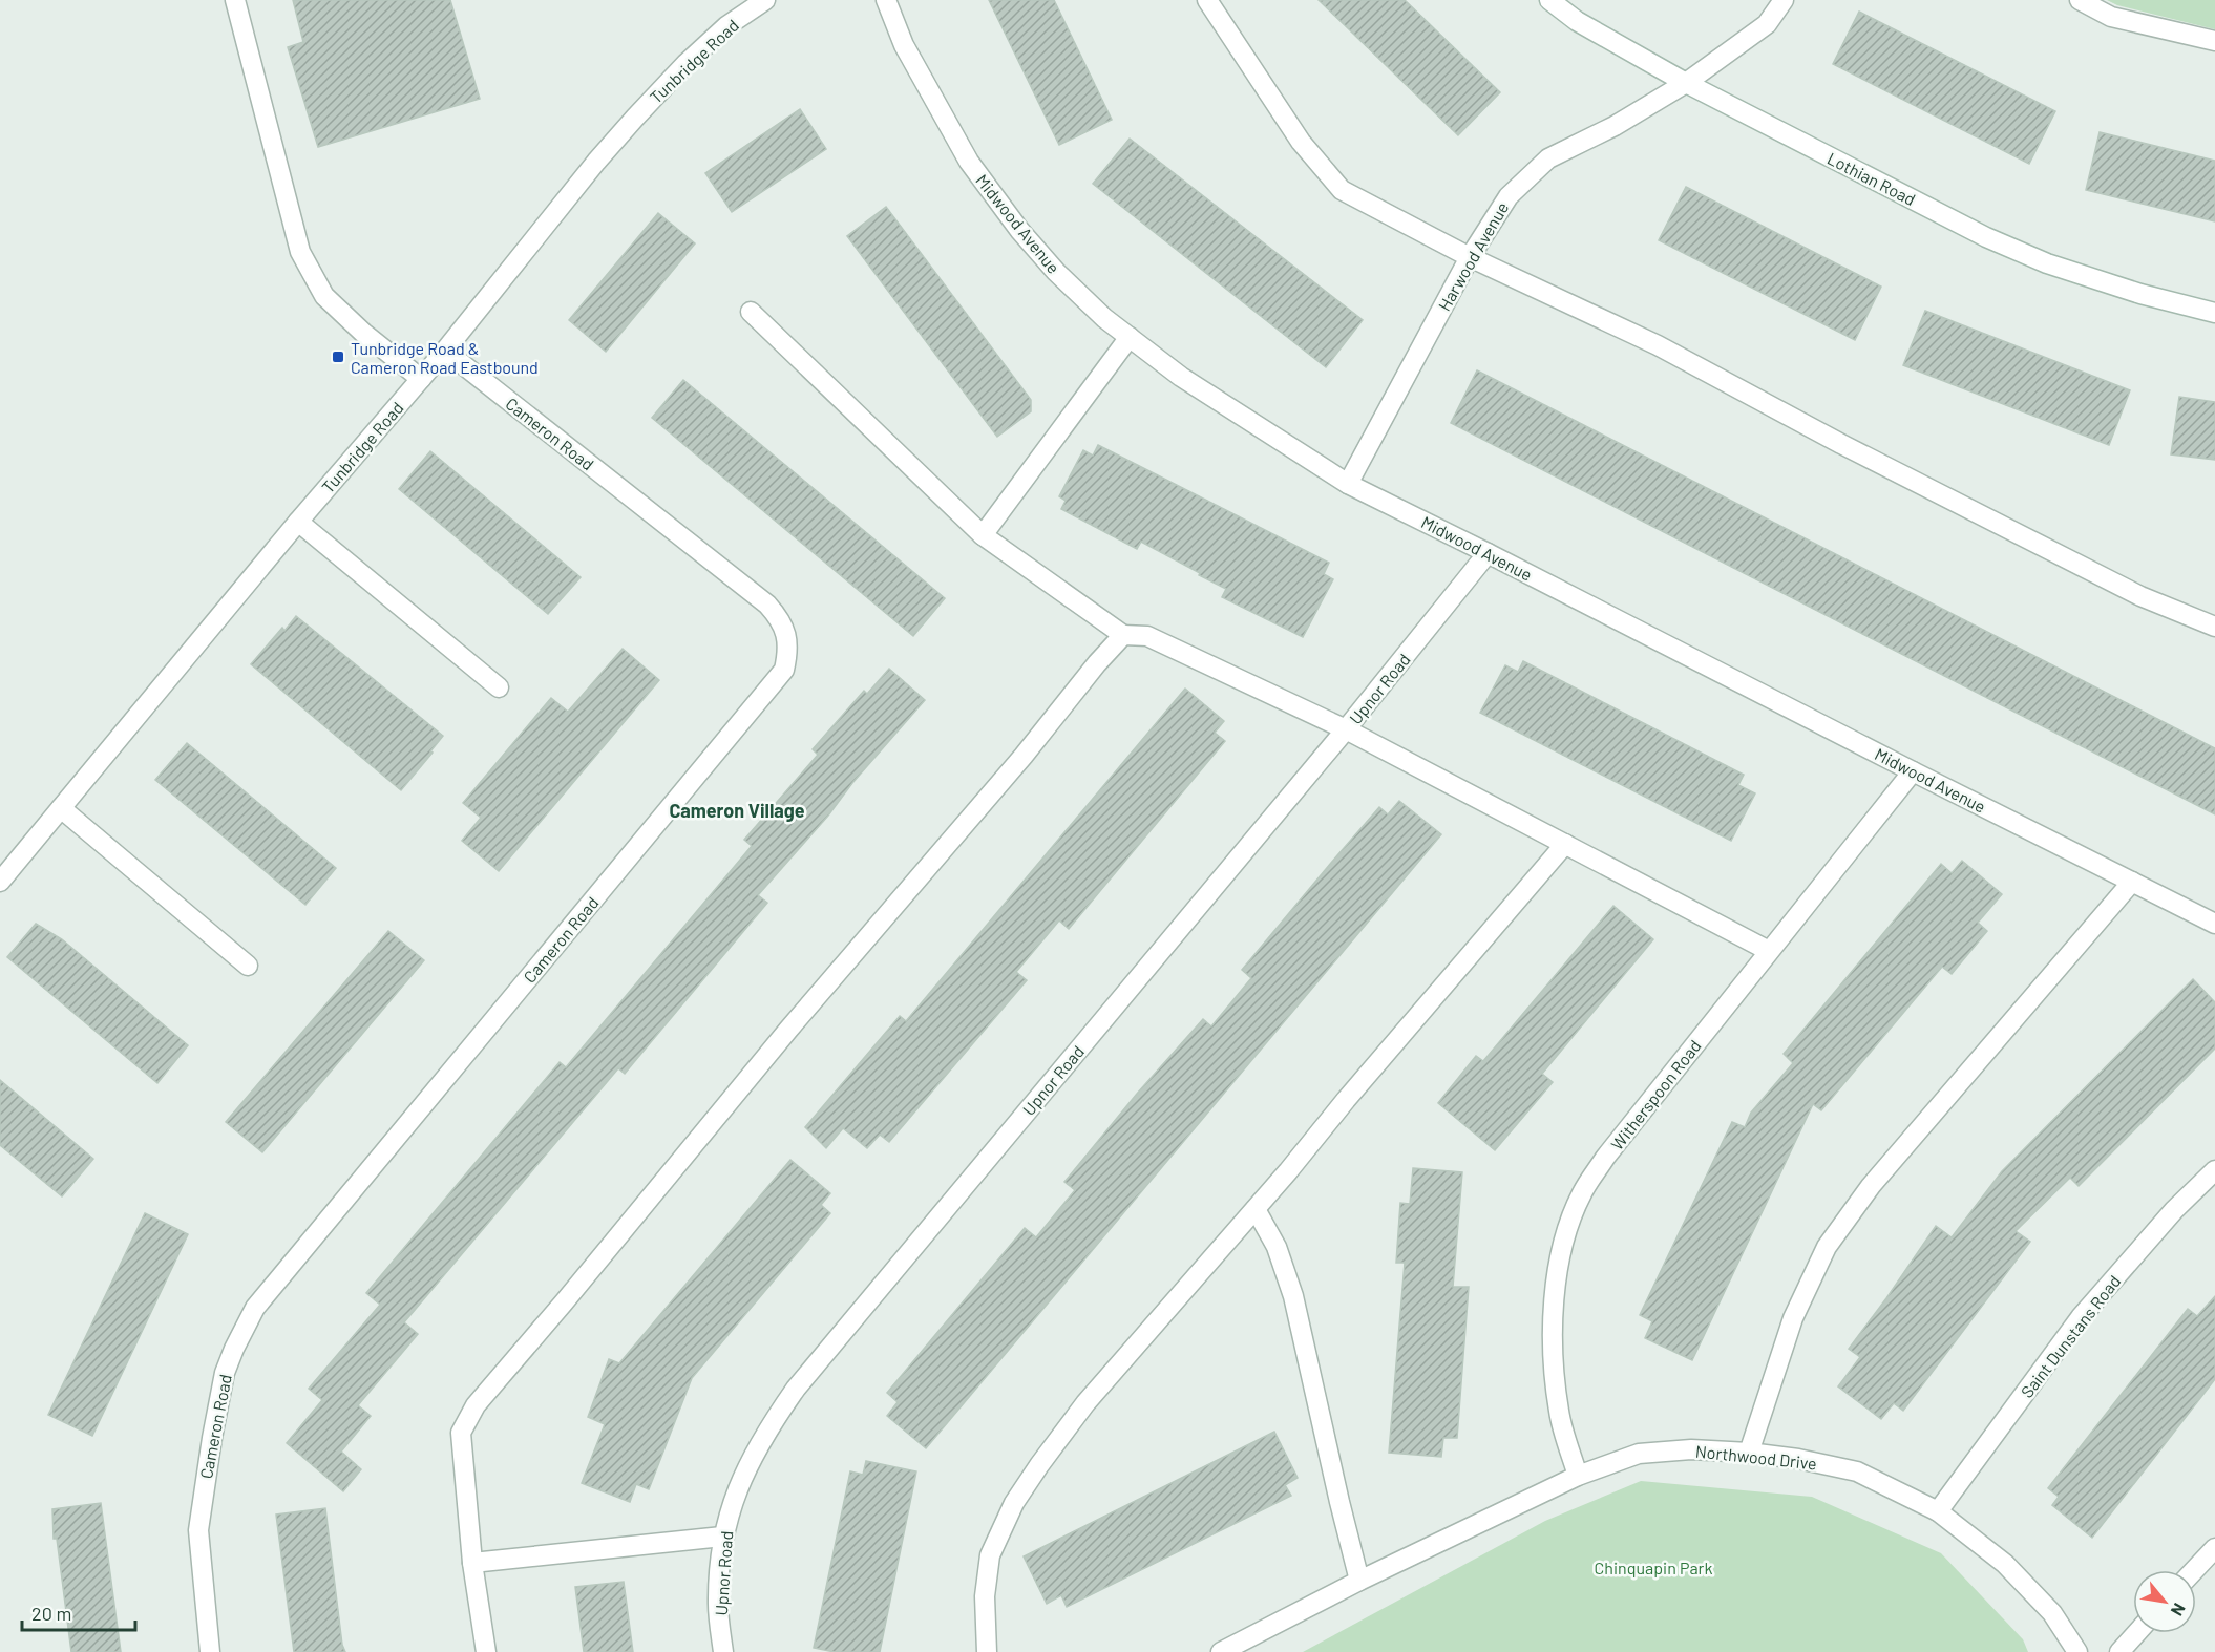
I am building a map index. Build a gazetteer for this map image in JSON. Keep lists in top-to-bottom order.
{
  "streets": {
    "street": [
      "Tunbridge Road",
      "Lothian Road",
      "Midwood Avenue",
      "Harwood Avenue",
      "Cameron Road",
      "Upnor Road",
      "Witherspoon Road",
      "Saint Dunstans Road",
      "Northwood Drive"
    ]
  },
  "crossings": [
    ["Tunbridge Road", "Cameron Road"],
    ["Lothian Road", "Harwood Avenue"],
    ["Midwood Avenue", "Harwood Avenue"],
    ["Midwood Avenue", "Upnor Road"],
    ["Midwood Avenue", "Witherspoon Road"],
    ["Witherspoon Road", "Northwood Drive"],
    ["Saint Dunstans Road", "Northwood Drive"]
  ],
  "districts": ["Cameron Village"],
  "parks": ["Chinquapin Park"],
  "places": {
    "transit": ["Tunbridge Road & Cameron Road Eastbound"]
  },
  "scale_bar": "20 m",
  "north": "bottom right"
}
